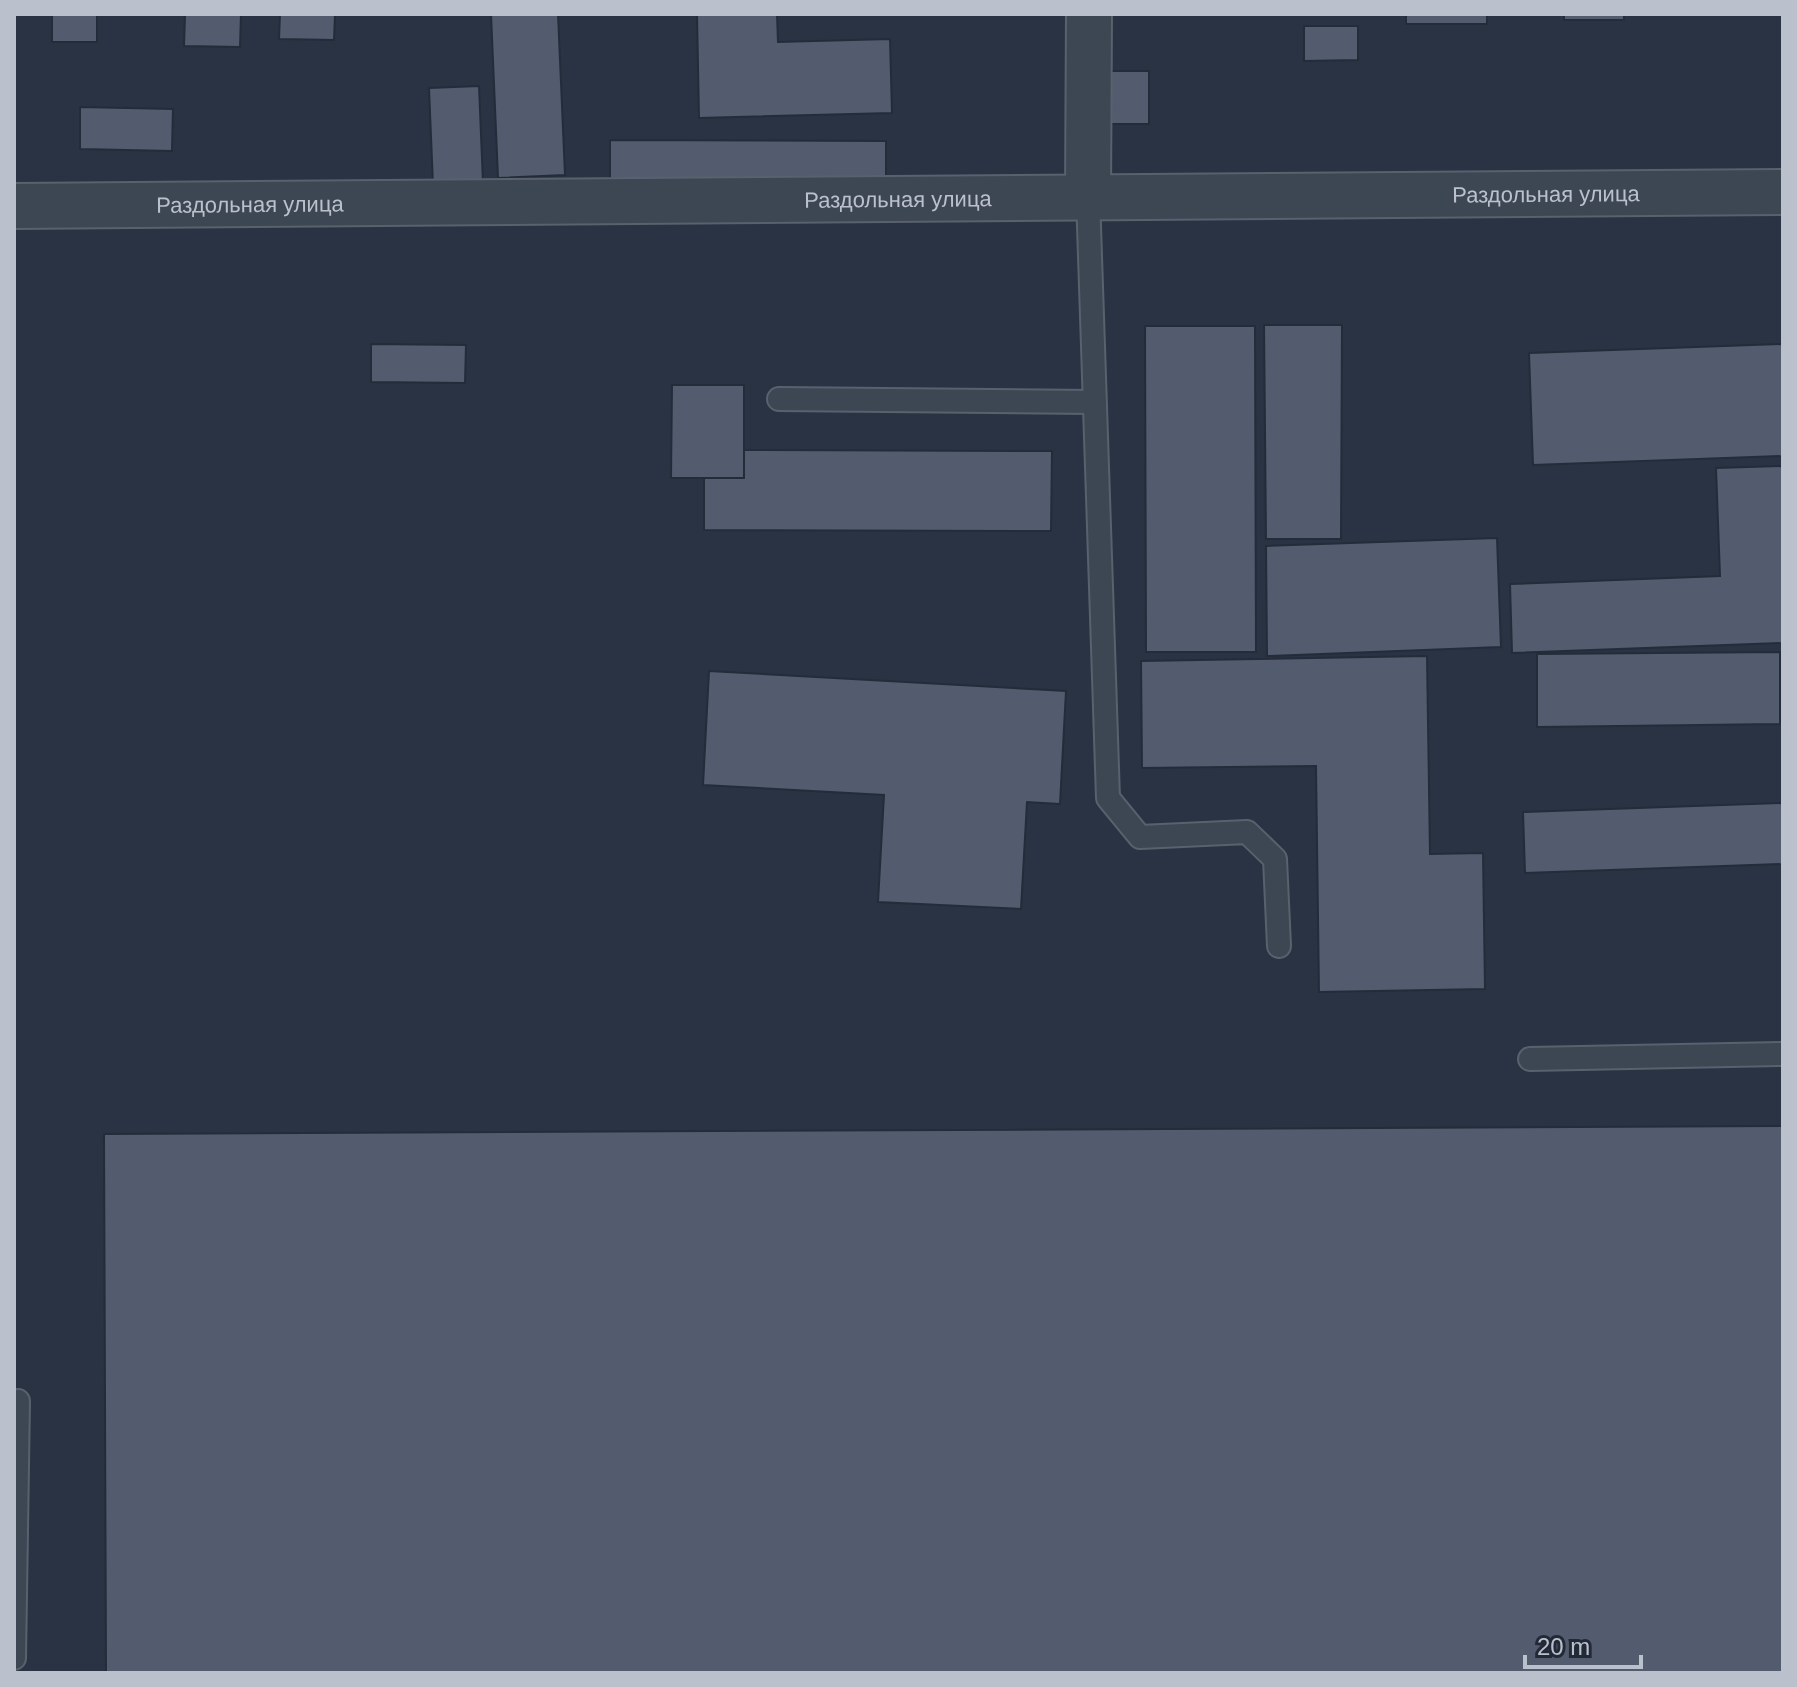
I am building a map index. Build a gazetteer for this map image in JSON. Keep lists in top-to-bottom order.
{
  "streets": {
    "street": ["Раздольная улица"]
  },
  "scale_bar": "20 m"
}
